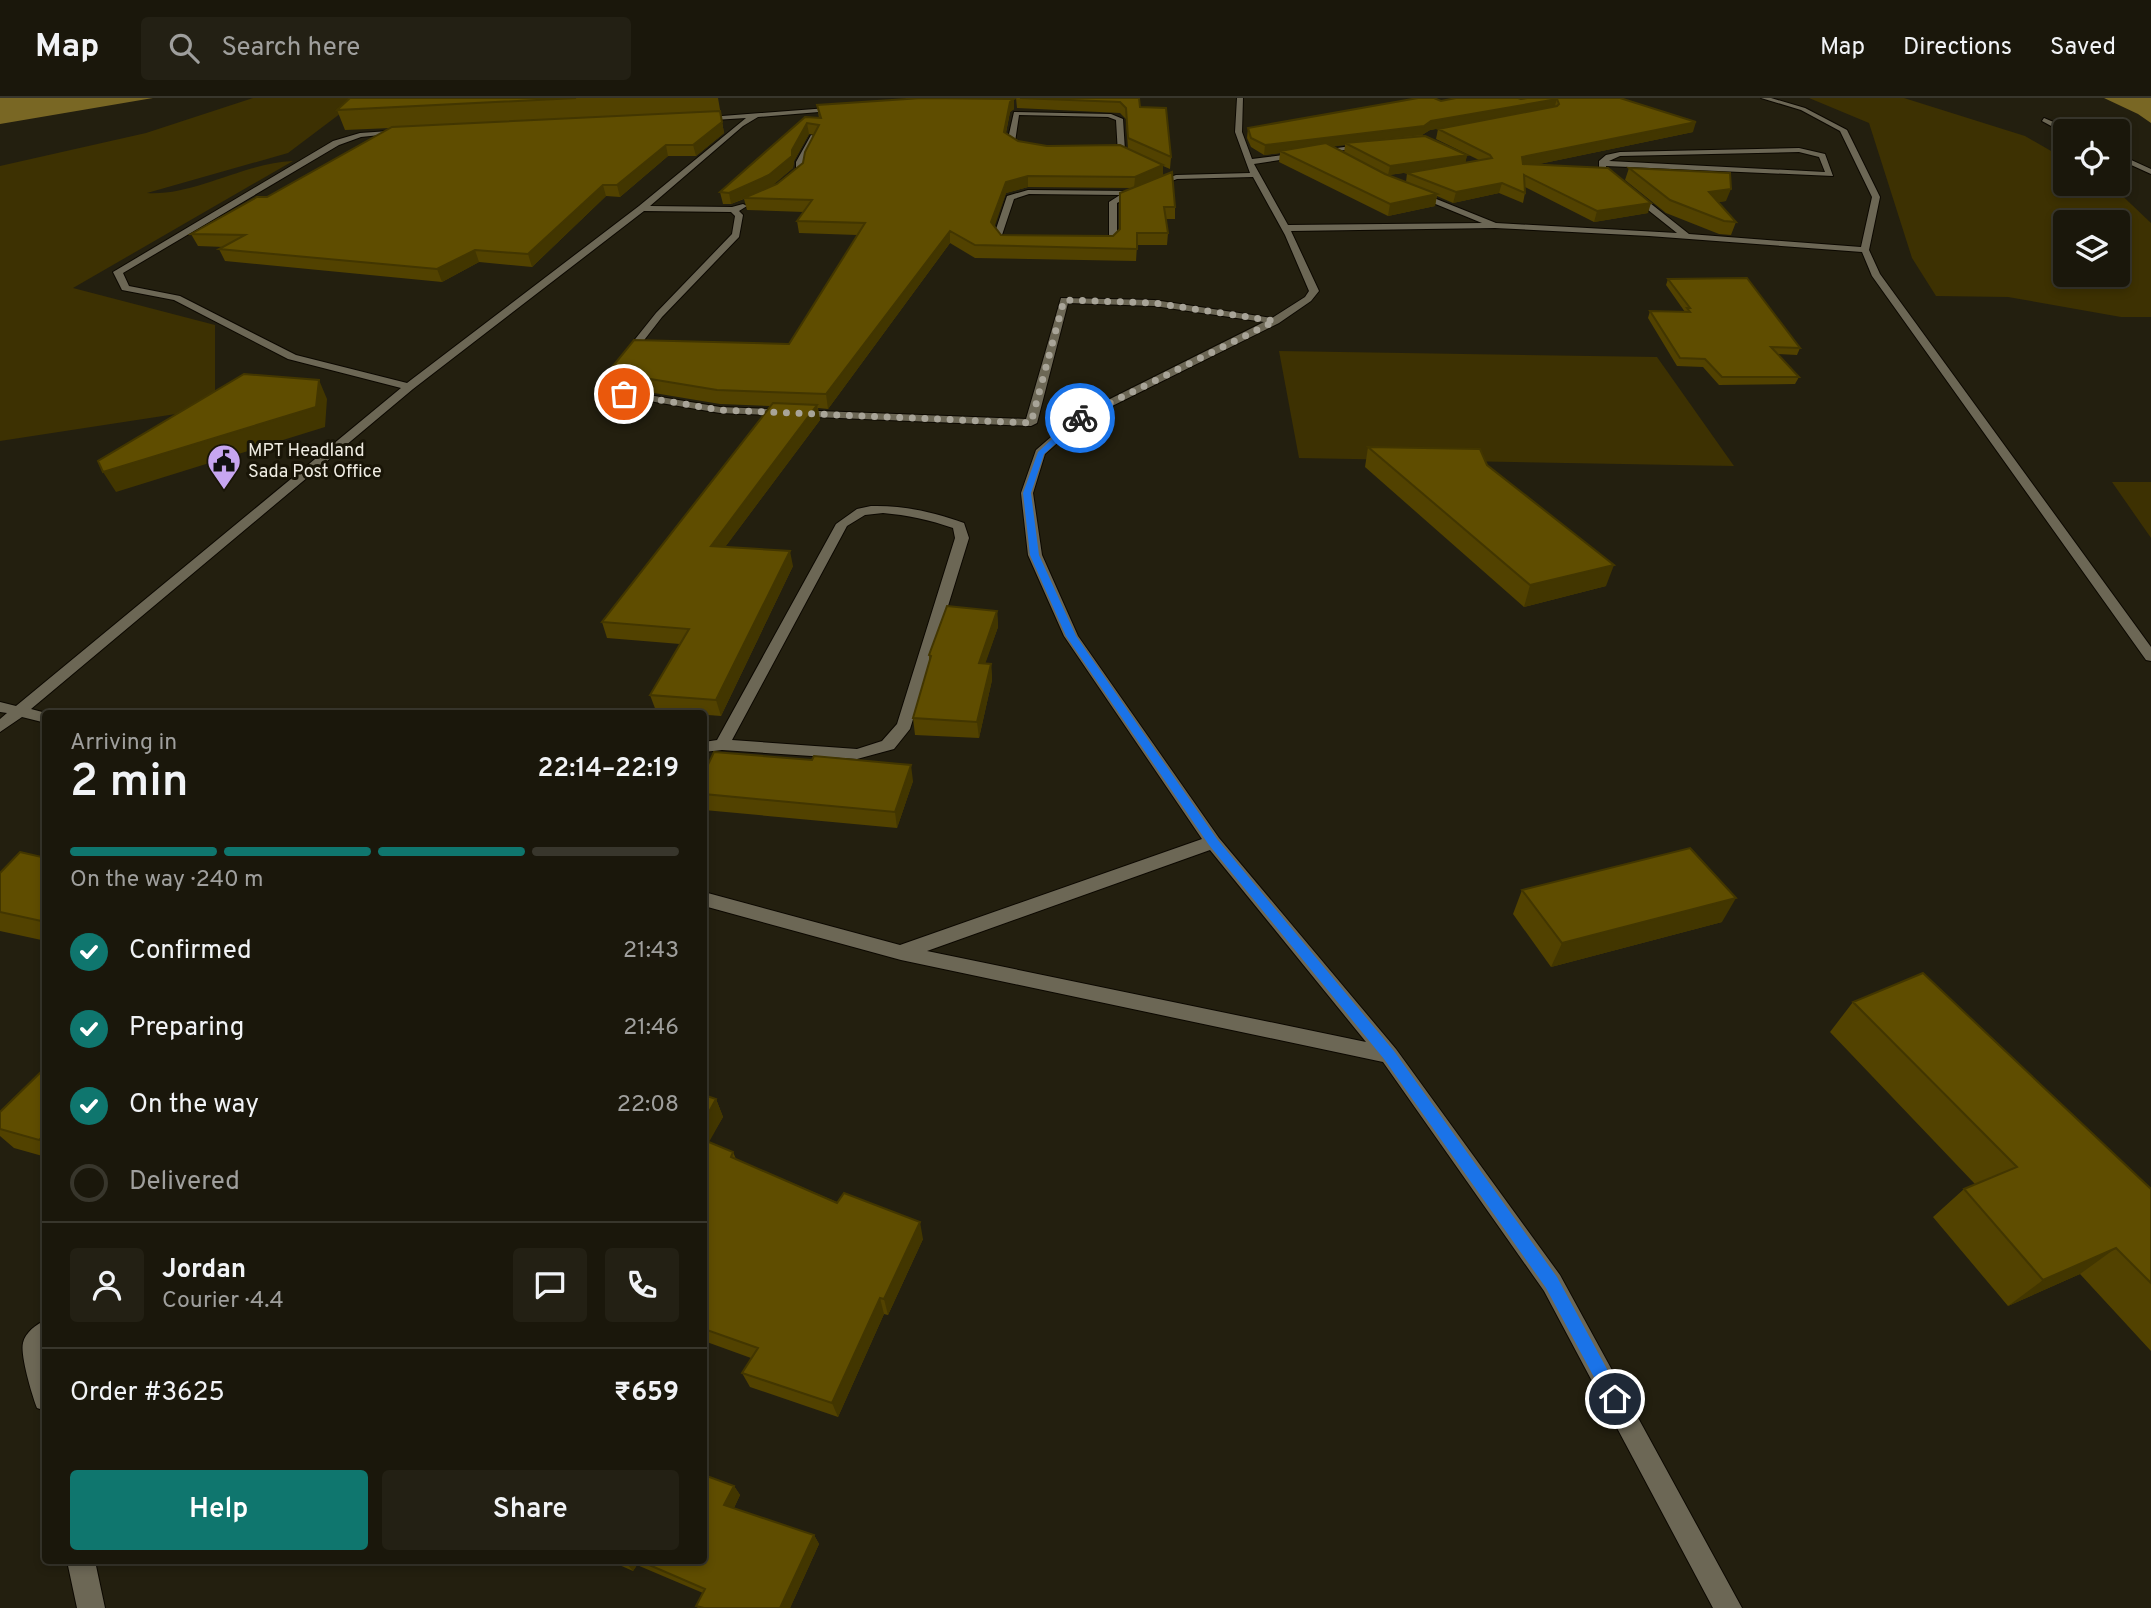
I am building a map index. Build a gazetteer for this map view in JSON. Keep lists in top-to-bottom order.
{
  "places": {
    "public building": ["MPT Headland Sada Post Office"]
  },
  "page": {
    "header": "Map",
    "search": "Search here",
    "nav": ["Map", "Directions", "Saved"],
    "heading": ["2 min", "Arriving in", "22:14–22:19"],
    "panel": [
      "Jordan",
      "Courier · 4.4",
      "Order #3625",
      "₹659"
    ],
    "bar": "On the way · 240 m",
    "list": [
      ["Confirmed", "21:43"],
      ["Preparing", "21:46"],
      ["On the way", "22:08"],
      "Delivered"
    ],
    "buttons": ["Help", "Share"]
  }
}
